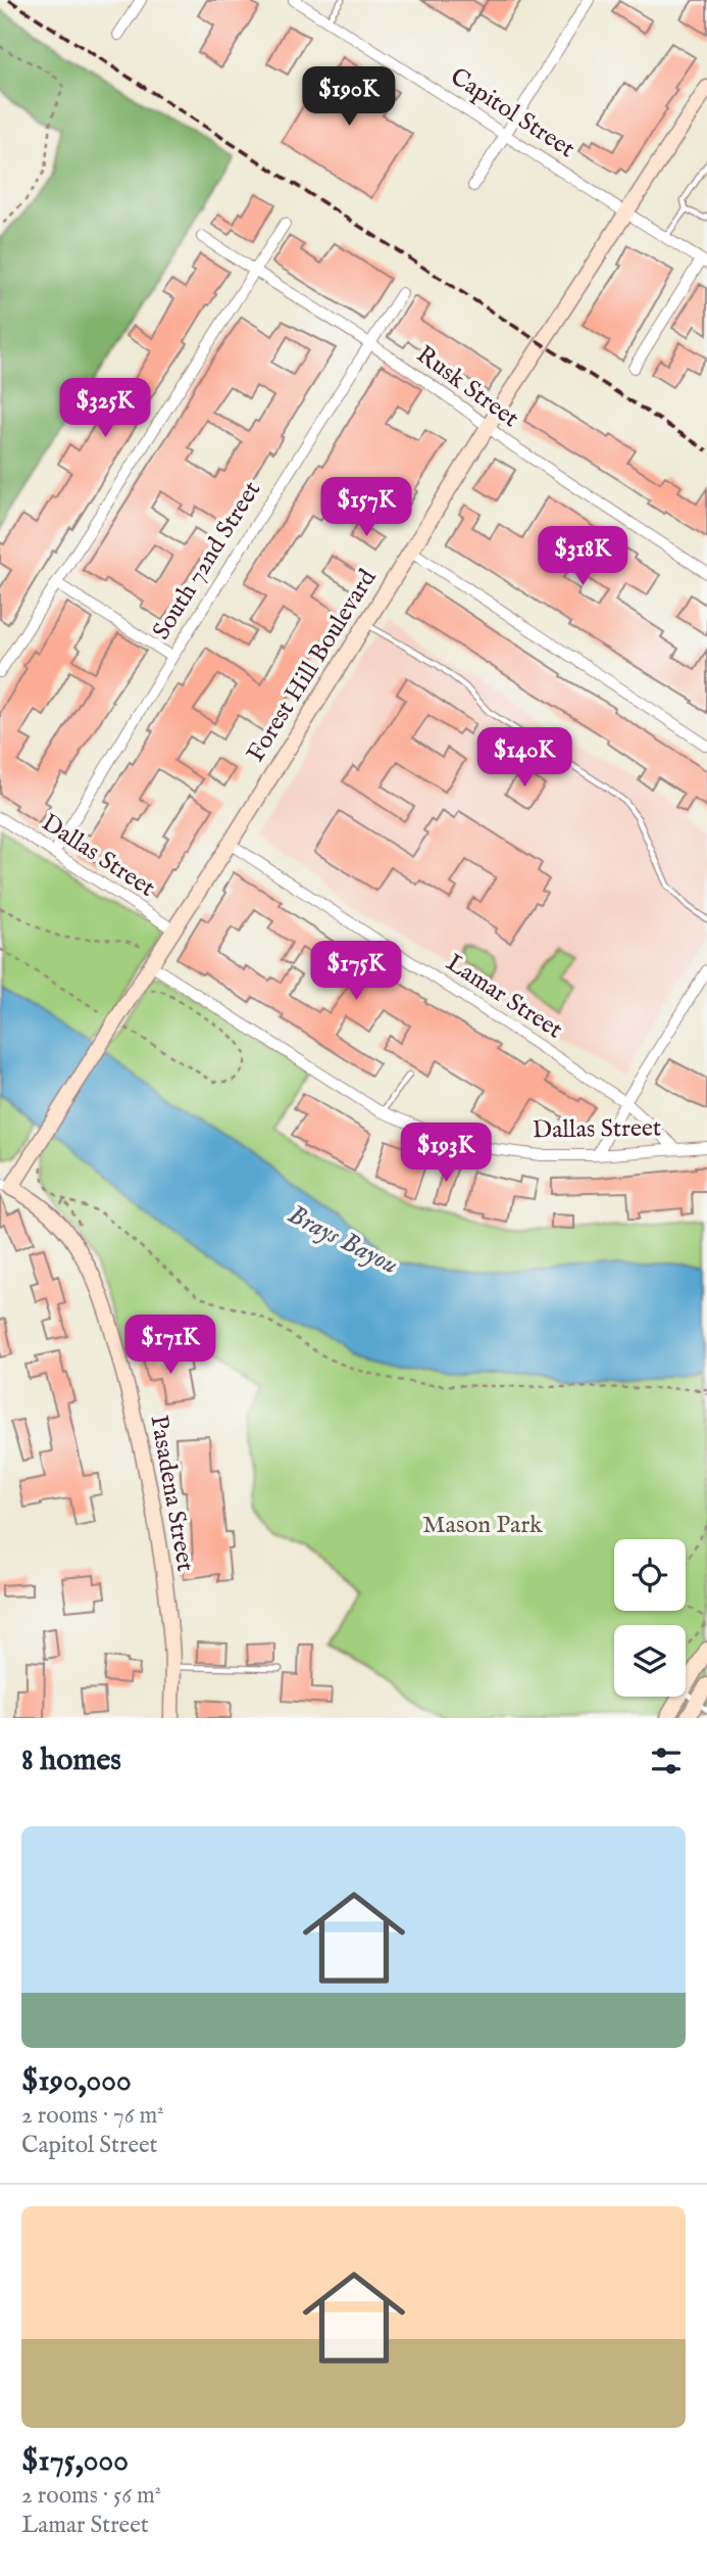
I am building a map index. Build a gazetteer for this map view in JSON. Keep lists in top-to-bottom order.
{
  "streets": {
    "street": [
      "Capitol Street",
      "Rusk Street",
      "South 72nd Street",
      "Forest Hill Boulevard",
      "Dallas Street",
      "Lamar Street",
      "Pasadena Street"
    ]
  },
  "crossings": [
    ["Capitol Street", "Forest Hill Boulevard"],
    ["Rusk Street", "South 72nd Street"],
    ["Rusk Street", "Forest Hill Boulevard"],
    ["South 72nd Street", "Dallas Street"],
    ["Forest Hill Boulevard", "Dallas Street"],
    ["Forest Hill Boulevard", "Lamar Street"],
    ["Forest Hill Boulevard", "Pasadena Street"],
    ["Dallas Street", "Lamar Street"]
  ],
  "water": ["Brays Bayou"],
  "parks": ["Mason Park"],
  "page": {
    "price": [
      "$190K",
      "$325K",
      "$157K",
      "$318K",
      "$140K",
      "$175K",
      "$193K",
      "$171K"
    ],
    "heading": "8 homes",
    "list": [
      {
        "name": "$190,000",
        "note": "2 rooms · 76 m² · Capitol Street"
      },
      {
        "name": "$175,000",
        "note": "2 rooms · 56 m² · Lamar Street"
      }
    ]
  }
}
